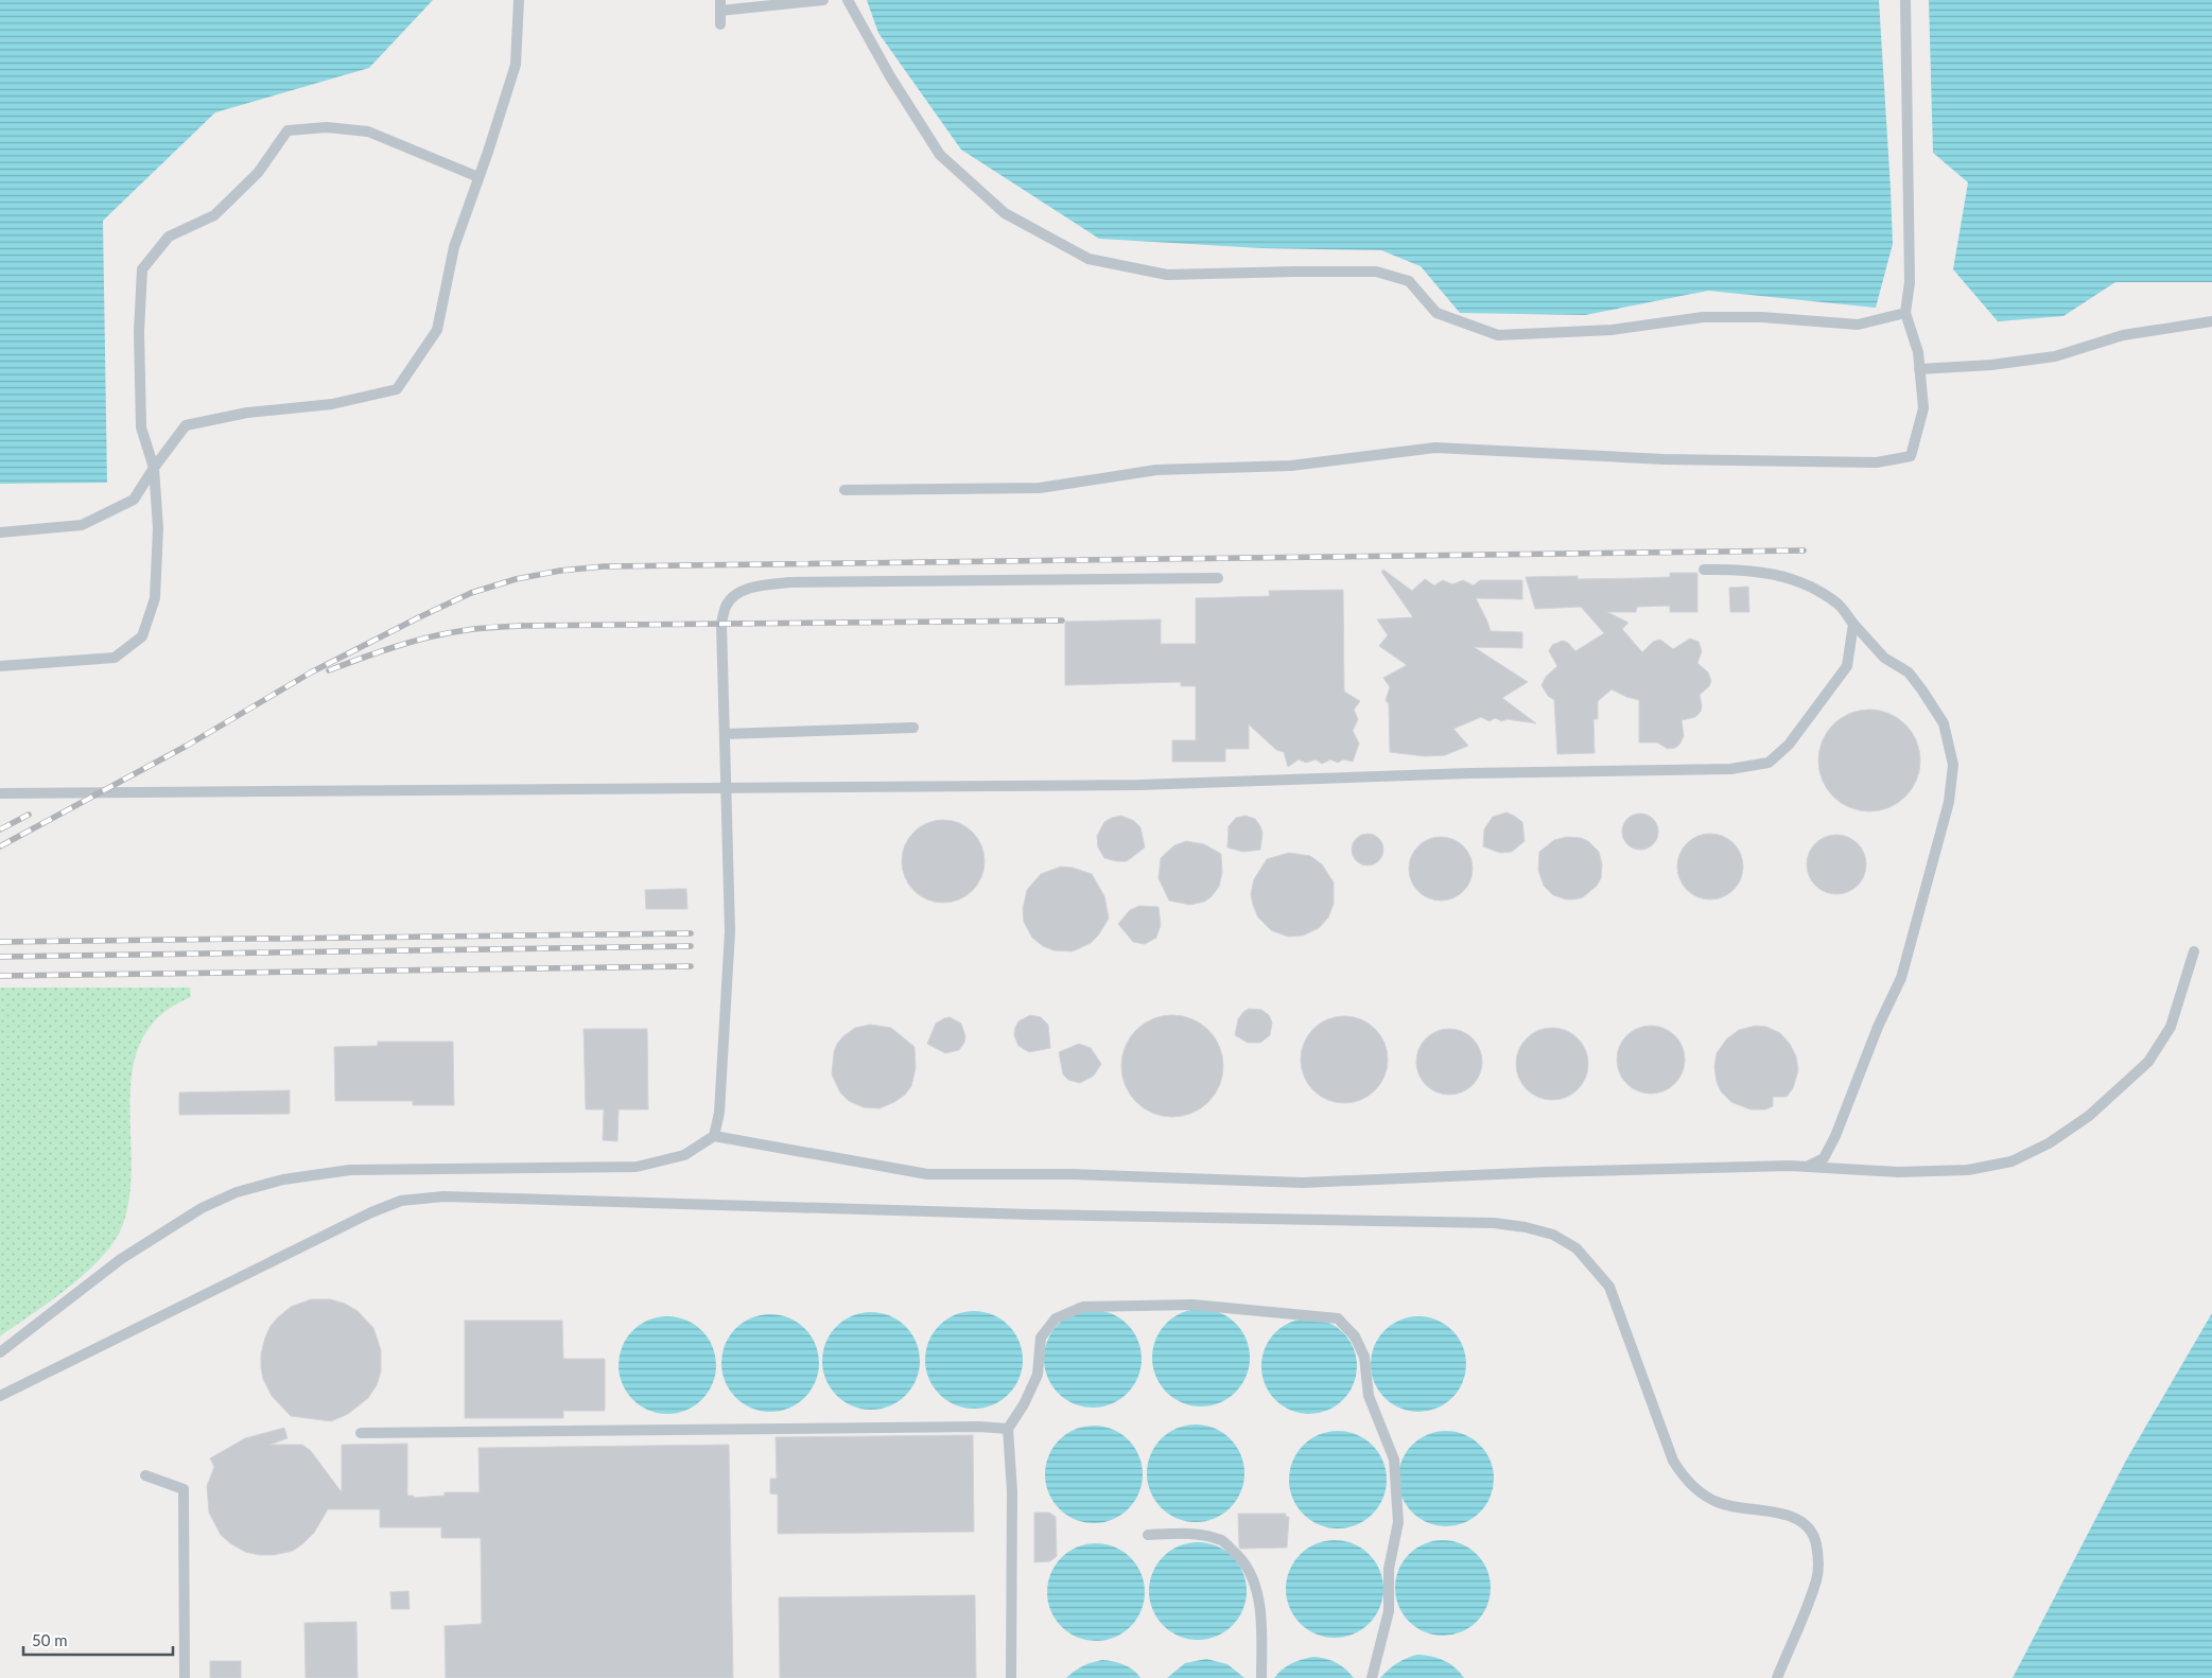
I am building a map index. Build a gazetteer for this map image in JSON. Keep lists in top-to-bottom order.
{
  "scale_bar": "50 m"
}
